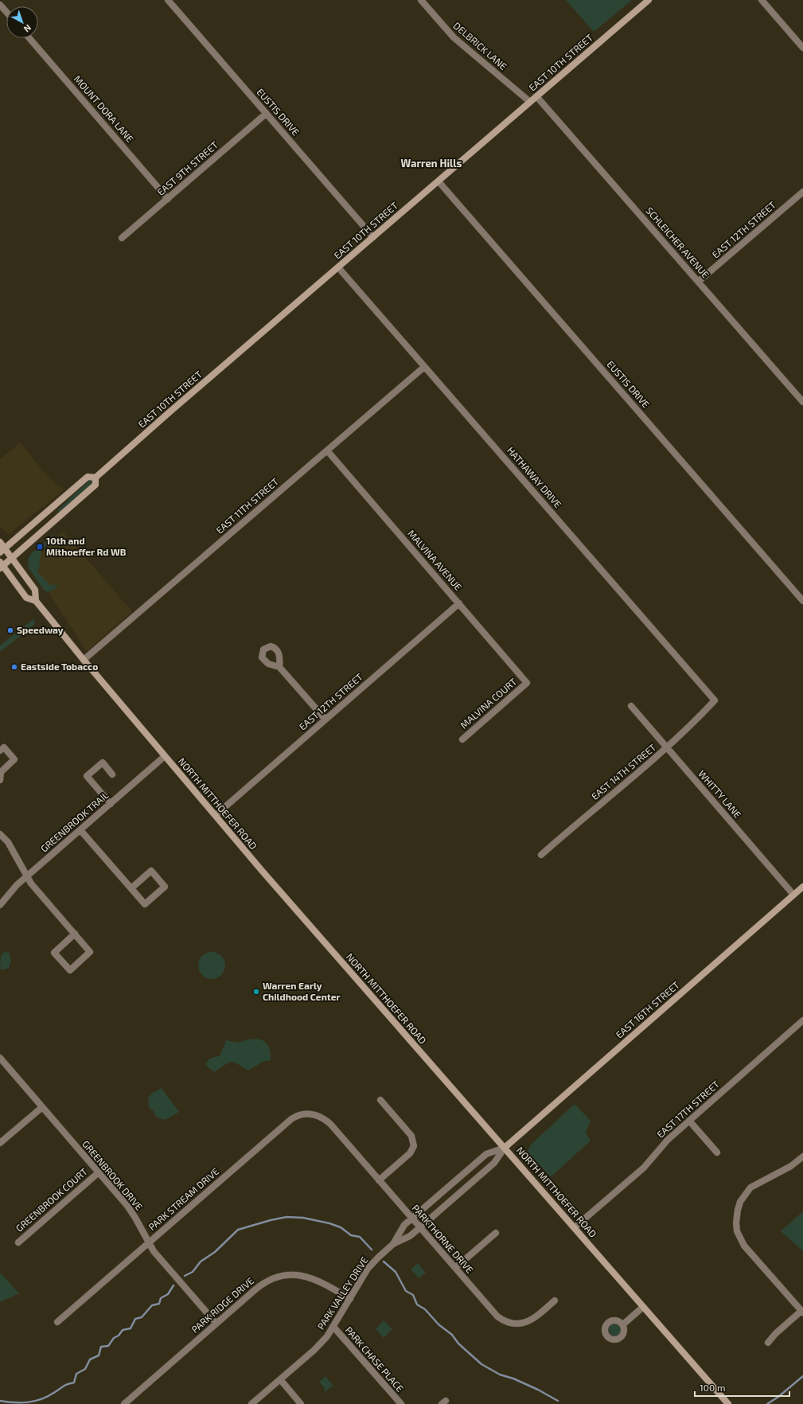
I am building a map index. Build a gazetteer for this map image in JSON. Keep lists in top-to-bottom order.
{
  "streets": {
    "main road": ["EAST 10TH STREET", "NORTH MITTHOEFER ROAD", "EAST 16TH STREET"],
    "street": [
      "DELBRICK LANE",
      "MOUNT DORA LANE",
      "EUSTIS DRIVE",
      "EAST 9TH STREET",
      "EAST 12TH STREET",
      "SCHLEICHER AVENUE",
      "HATHAWAY DRIVE",
      "EAST 11TH STREET",
      "MALVINA AVENUE",
      "MALVINA COURT",
      "EAST 14TH STREET",
      "WHITTY LANE",
      "GREENBROOK TRAIL",
      "EAST 17TH STREET",
      "GREENBROOK DRIVE",
      "PARK STREAM DRIVE",
      "GREENBROOK COURT",
      "PARKTHORNE DRIVE",
      "PARK VALLEY DRIVE",
      "PARK RIDGE DRIVE",
      "PARK CHASE PLACE"
    ]
  },
  "crossings": [
    ["DELBRICK LANE", "EAST 10TH STREET"],
    ["EAST 10TH STREET", "EUSTIS DRIVE"],
    ["EAST 10TH STREET", "SCHLEICHER AVENUE"],
    ["EAST 10TH STREET", "HATHAWAY DRIVE"],
    ["EAST 10TH STREET", "NORTH MITTHOEFER ROAD"],
    ["MOUNT DORA LANE", "EAST 9TH STREET"],
    ["EUSTIS DRIVE", "EAST 9TH STREET"],
    ["EAST 12TH STREET", "SCHLEICHER AVENUE"],
    ["EAST 12TH STREET", "MALVINA AVENUE"],
    ["EAST 12TH STREET", "NORTH MITTHOEFER ROAD"],
    ["HATHAWAY DRIVE", "EAST 11TH STREET"],
    ["HATHAWAY DRIVE", "EAST 14TH STREET"],
    ["EAST 11TH STREET", "MALVINA AVENUE"],
    ["EAST 11TH STREET", "NORTH MITTHOEFER ROAD"],
    ["MALVINA AVENUE", "MALVINA COURT"],
    ["EAST 14TH STREET", "WHITTY LANE"],
    ["WHITTY LANE", "EAST 16TH STREET"],
    ["NORTH MITTHOEFER ROAD", "GREENBROOK TRAIL"],
    ["NORTH MITTHOEFER ROAD", "EAST 16TH STREET"],
    ["NORTH MITTHOEFER ROAD", "EAST 17TH STREET"],
    ["NORTH MITTHOEFER ROAD", "PARK VALLEY DRIVE"],
    ["EAST 16TH STREET", "PARK VALLEY DRIVE"],
    ["GREENBROOK DRIVE", "PARK STREAM DRIVE"],
    ["GREENBROOK DRIVE", "GREENBROOK COURT"],
    ["GREENBROOK DRIVE", "PARK RIDGE DRIVE"],
    ["PARK STREAM DRIVE", "PARKTHORNE DRIVE"],
    ["PARKTHORNE DRIVE", "PARK VALLEY DRIVE"],
    ["PARK VALLEY DRIVE", "PARK RIDGE DRIVE"],
    ["PARK VALLEY DRIVE", "PARK CHASE PLACE"]
  ],
  "districts": ["Warren Hills"],
  "places": {
    "transit": ["10th and Mithoeffer Rd WB"],
    "other": ["Speedway", "Eastside Tobacco", "Warren Early Childhood Center"]
  },
  "scale_bar": "100 m",
  "north": "bottom right"
}
